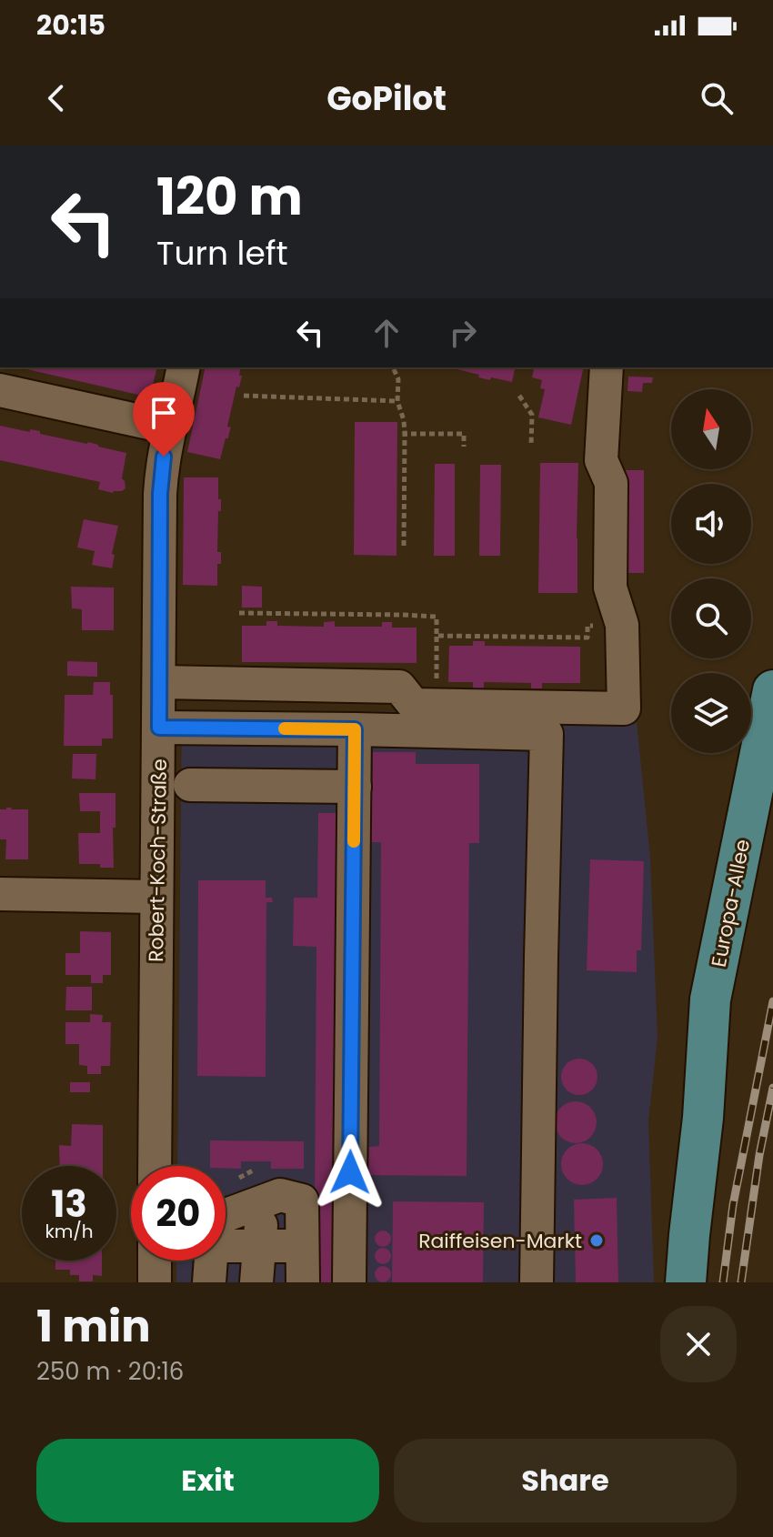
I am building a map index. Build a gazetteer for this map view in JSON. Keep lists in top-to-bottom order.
{
  "streets": {
    "main road": ["Europa-Allee"],
    "street": ["Robert-Koch-Straße"]
  },
  "places": ["Raiffeisen-Markt"],
  "north": "top",
  "page": {
    "status": "20:15",
    "header": "GoPilot",
    "turn": ["120 m", "Turn left"],
    "speed": "13 km/h",
    "limit": "20",
    "heading": ["1 min", "250 m · 20:16"],
    "buttons": ["Exit", "Share"]
  }
}
